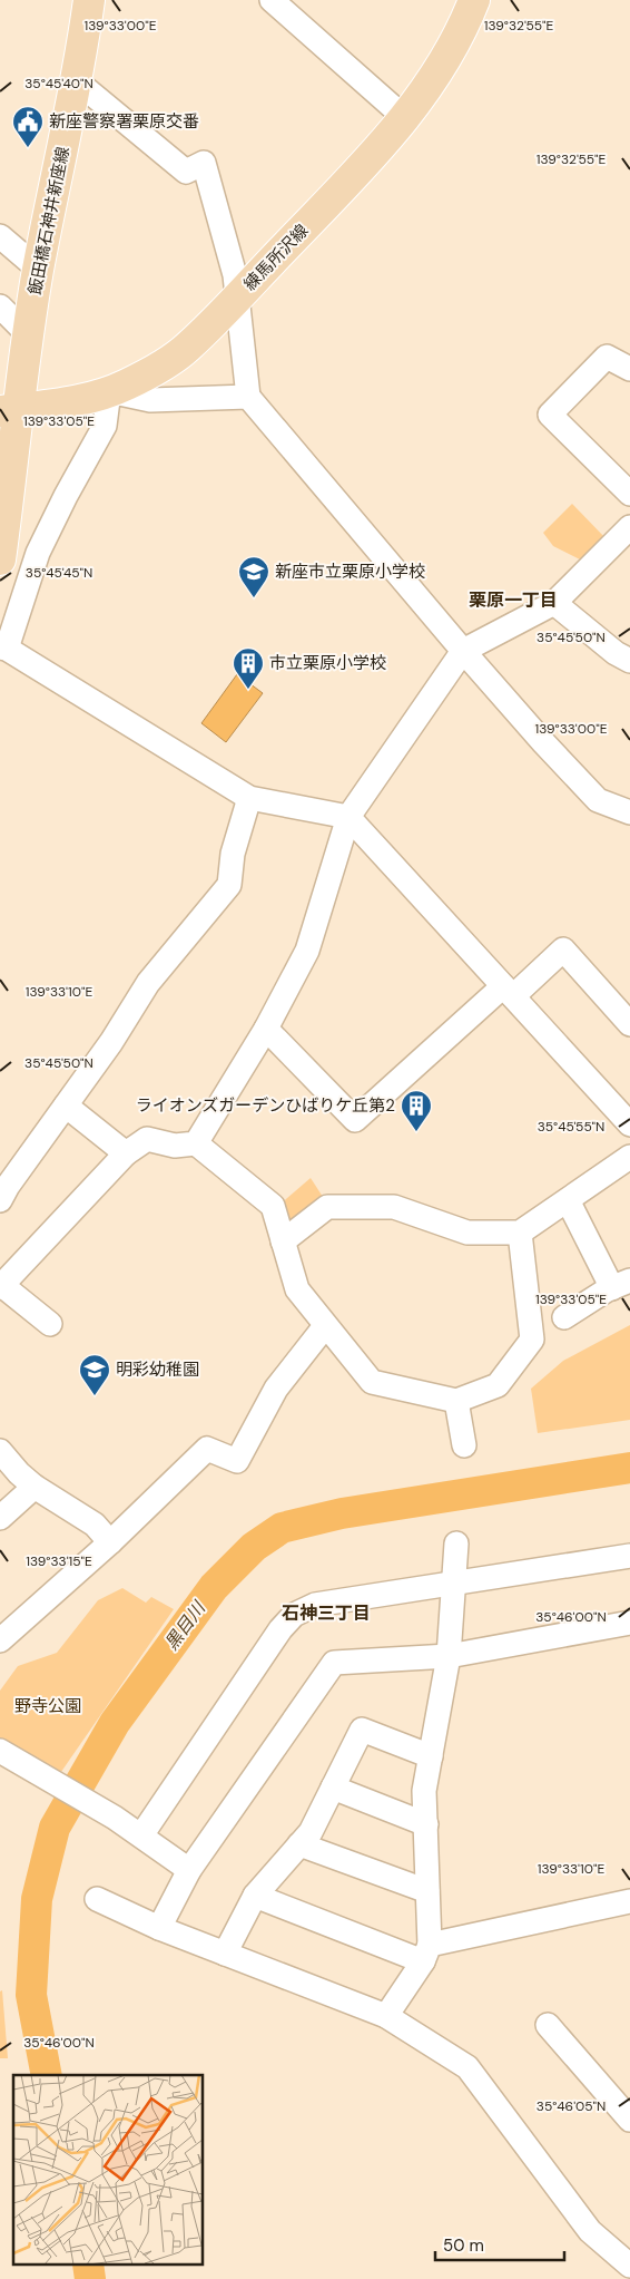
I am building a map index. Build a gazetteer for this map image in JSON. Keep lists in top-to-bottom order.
{
  "streets": {
    "main road": ["飯田橋石神井新座線", "練馬所沢線"]
  },
  "crossings": [
    ["飯田橋石神井新座線", "練馬所沢線"]
  ],
  "districts": ["栗原一丁目", "石神三丁目"],
  "water": ["黒目川"],
  "parks": ["野寺公園"],
  "places": {
    "public building": ["新座警察署栗原交番"],
    "school or university": ["新座市立栗原小学校", "明彩幼稚園"],
    "building": ["市立栗原小学校", "ライオンズガーデンひばりケ丘第2"]
  },
  "scale_bar": "50 m",
  "coordinates": [
    "139°33'00\"E",
    "139°32'55\"E",
    "35°45'40\"N",
    "139°33'05\"E",
    "35°45'45\"N",
    "35°45'50\"N",
    "139°33'10\"E",
    "35°45'55\"N",
    "139°33'15\"E",
    "35°46'00\"N",
    "35°46'05\"N"
  ]
}
